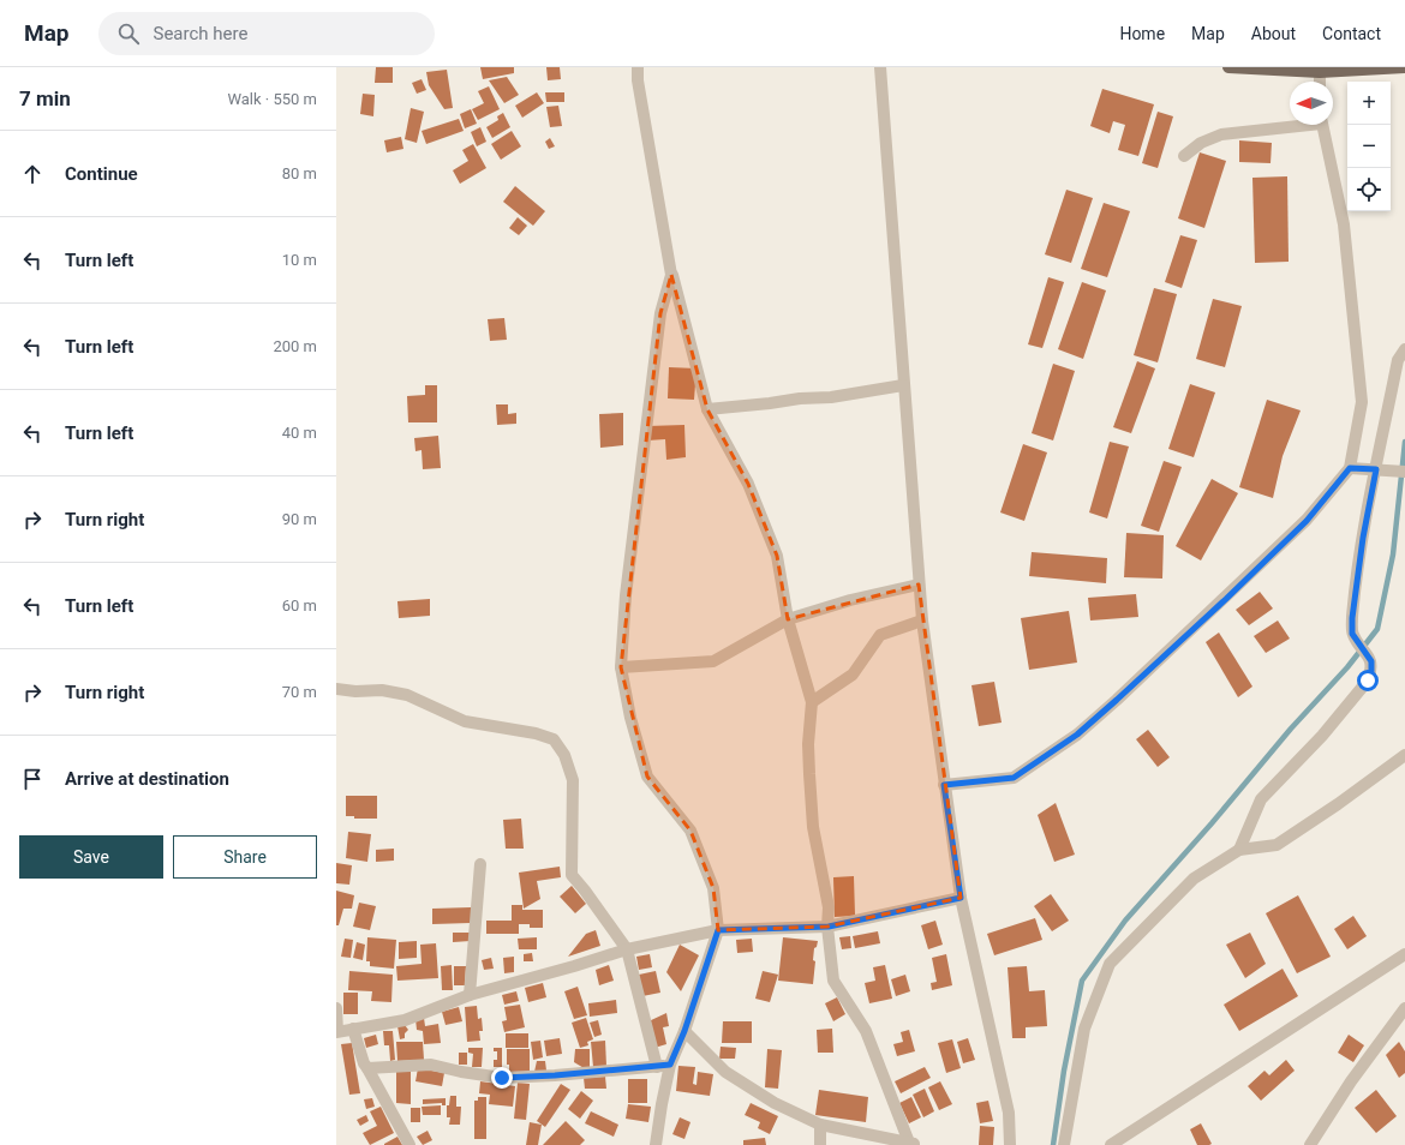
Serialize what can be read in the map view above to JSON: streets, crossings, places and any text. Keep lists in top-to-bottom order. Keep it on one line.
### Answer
{"north":"left","page":{"header":"Map","search":"Search here","nav":["Home","Map","About","Contact"],"heading":["7 min","Walk · 550 m"],"map_buttons":["+","−"],"list":[["Continue","80 m"],["Turn left","10 m"],["Turn left","200 m"],["Turn left","40 m"],["Turn right","90 m"],["Turn left","60 m"],["Turn right","70 m"],"Arrive at destination"],"buttons":["Save","Share"]}}
